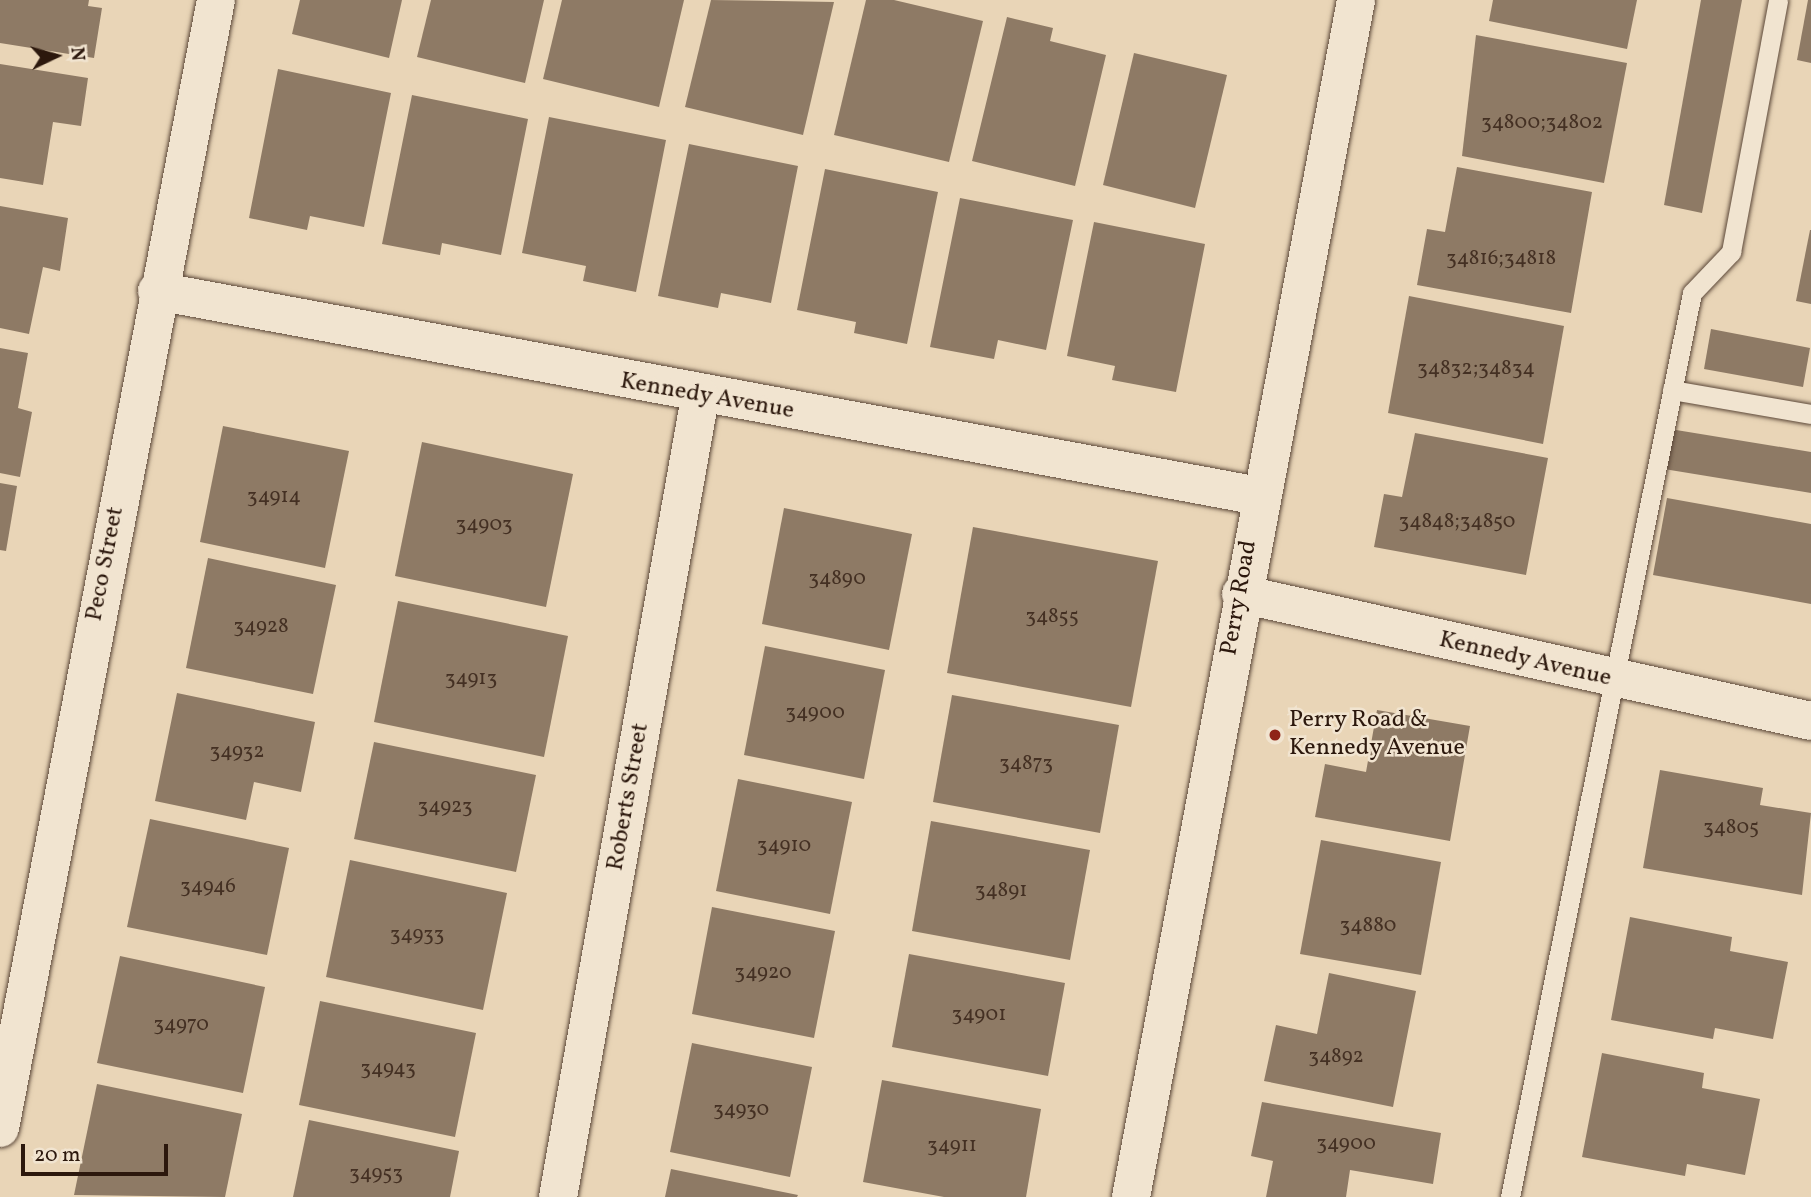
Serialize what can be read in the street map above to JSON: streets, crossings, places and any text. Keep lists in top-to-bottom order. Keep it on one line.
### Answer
{"streets":{"street":["Kennedy Avenue","Peco Street","Perry Road","Roberts Street"]},"crossings":[["Kennedy Avenue","Peco Street"],["Kennedy Avenue","Perry Road"],["Kennedy Avenue","Roberts Street"]],"places":["Perry Road & Kennedy Avenue"],"house_numbers":["34800;34802","34816;34818","34832;34834","34914","34848;34850","34903","34890","34855","34928","34913","34900","34932","34873","34923","34805","34910","34946","34891","34880","34933","34920","34901","34970","34892","34943","34930","34900","34911","34953"],"scale_bar":"20 m","north":"right"}
